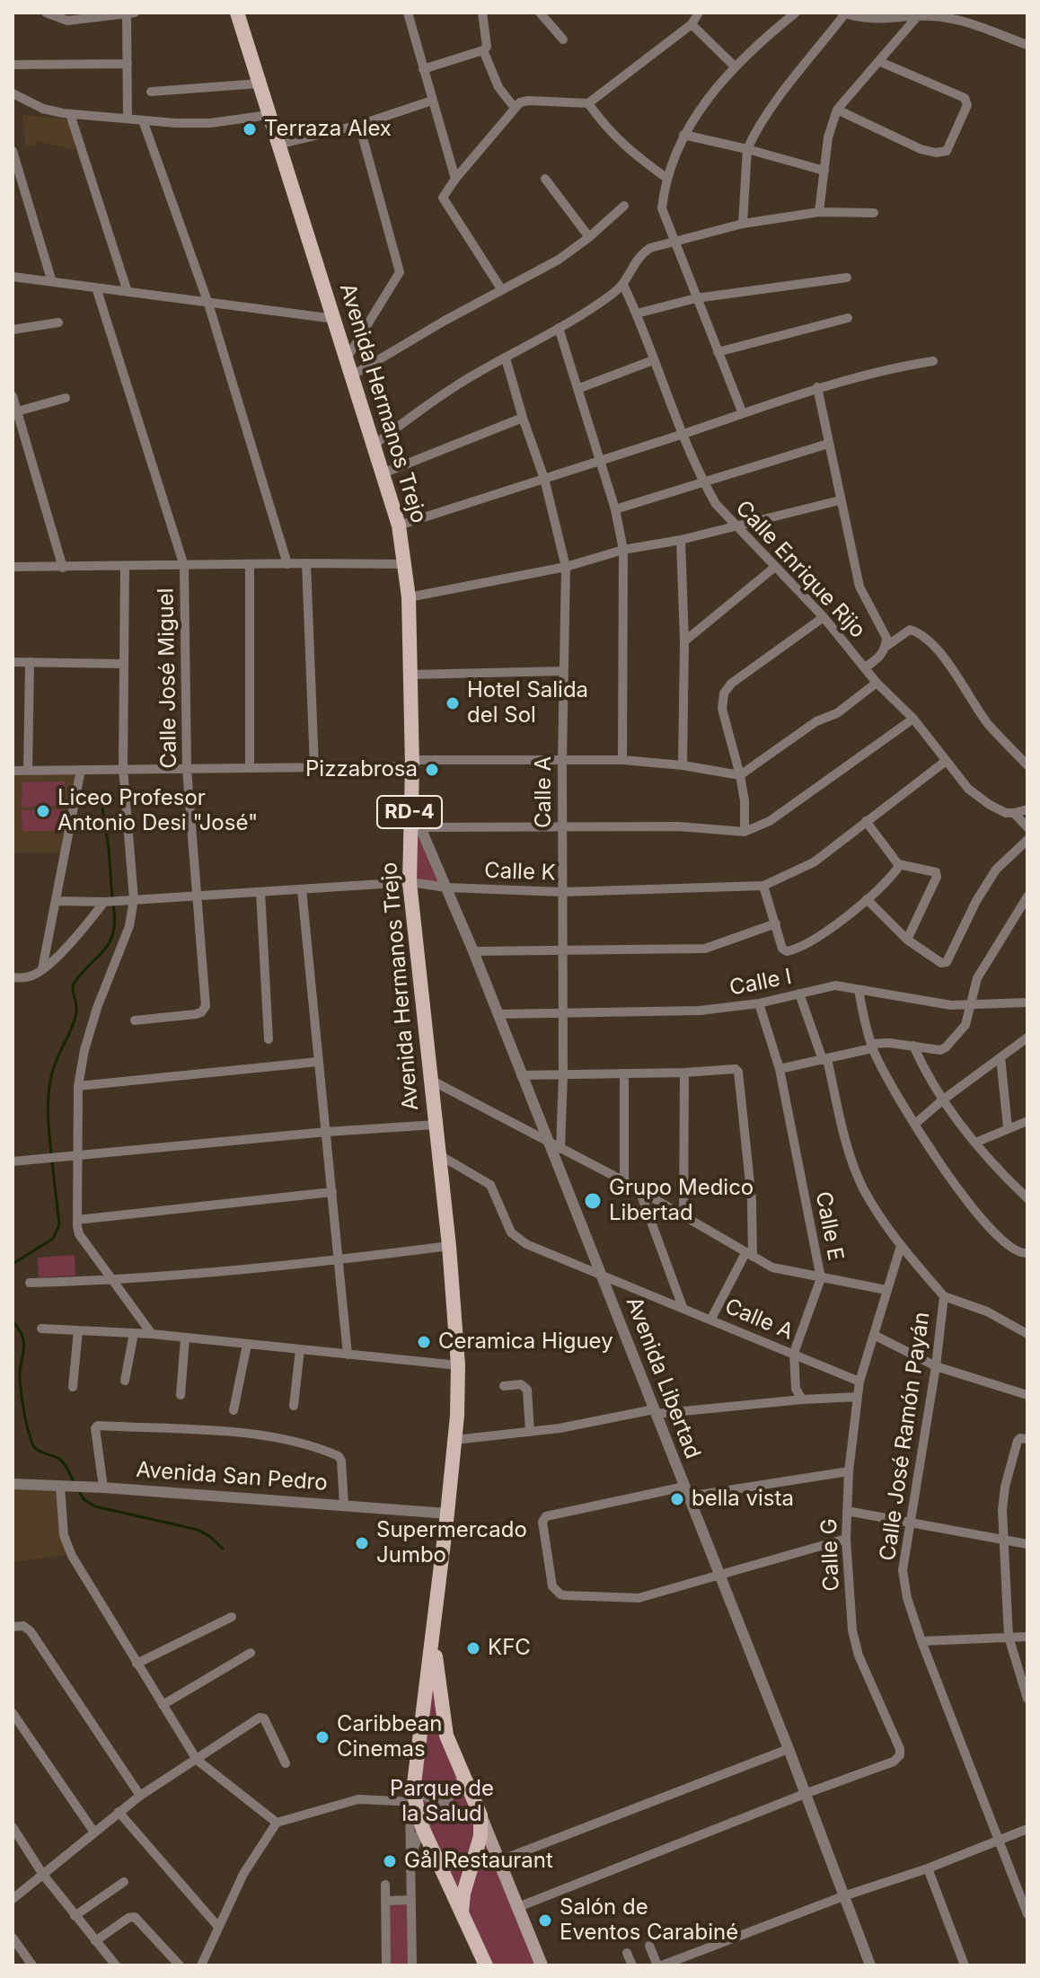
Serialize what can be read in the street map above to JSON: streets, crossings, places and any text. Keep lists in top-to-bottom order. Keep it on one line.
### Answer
{"streets":{"main road":["Avenida Hermanos Trejo","RD-4"],"street":["Calle Enrique Rijo","Calle José Miguel","Calle A","Calle K","Calle I","Calle E","Avenida Libertad","Calle José Ramón Payán","Avenida San Pedro","Calle G"]},"crossings":[["Avenida Hermanos Trejo","Calle A"],["Avenida Hermanos Trejo","Calle K"],["Avenida Hermanos Trejo","Avenida Libertad"],["Avenida Hermanos Trejo","Avenida San Pedro"],["Calle Enrique Rijo","Calle K"],["Calle José Miguel","Calle K"],["Calle A","Calle K"],["Calle A","Calle I"],["Calle A","Calle E"],["Calle A","Avenida Libertad"],["Calle A","Calle G"],["Calle K","Avenida Libertad"],["Calle I","Calle E"],["Calle I","Avenida Libertad"],["Calle I","Calle José Ramón Payán"],["Avenida Libertad","Calle G"],["Calle José Ramón Payán","Calle G"]],"parks":["Parque de la Salud"],"places":["Terraza Alex","Hotel Salida del Sol","Pizzabrosa","Liceo Profesor Antonio Desi \"José\"","Grupo Medico Libertad","Ceramica Higuey","bella vista","Supermercado Jumbo","KFC","Caribbean Cinemas","Gål Restaurant","Salón de Eventos Carabiné"]}
